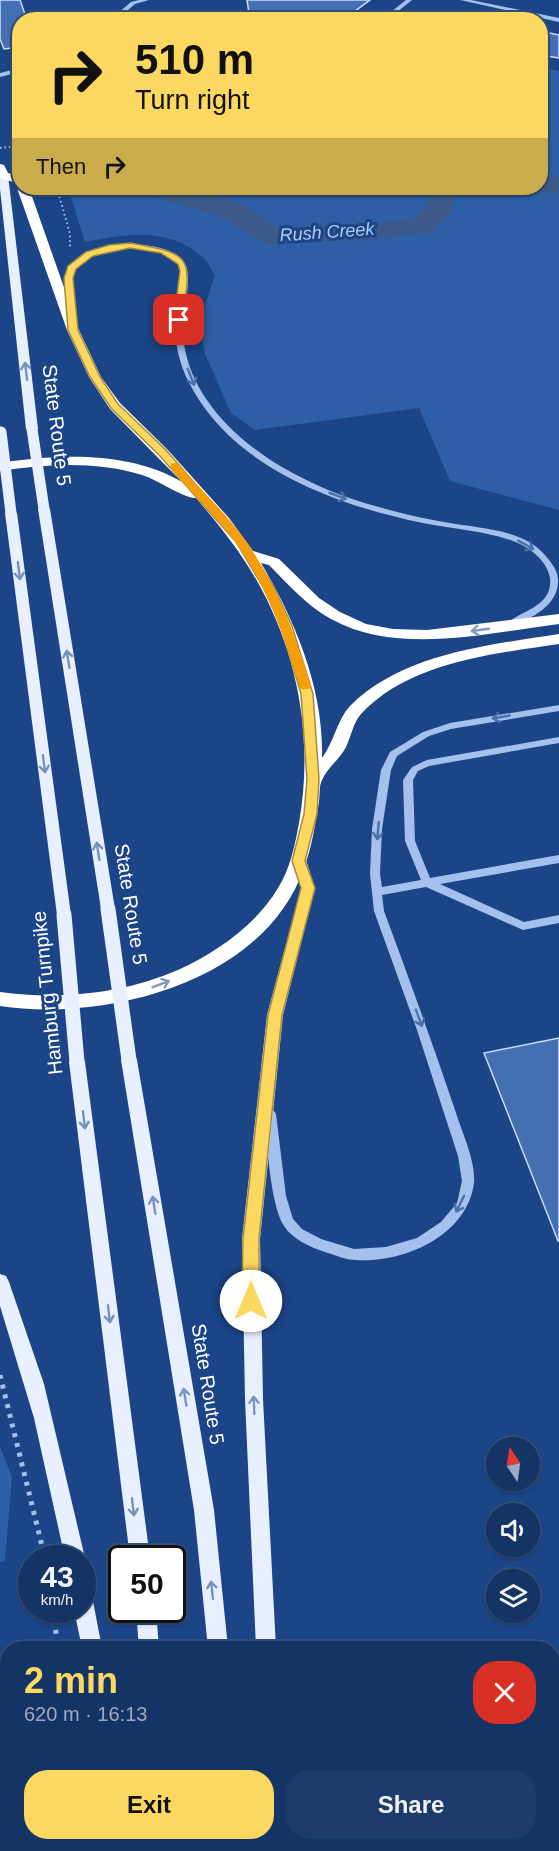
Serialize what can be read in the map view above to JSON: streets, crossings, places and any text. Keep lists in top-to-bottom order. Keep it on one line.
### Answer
{"streets":{"main road":["State Route 5","Hamburg Turnpike"]},"water":["Rush Creek"],"north":"top","page":{"turn":["510 m","Turn right"],"then":"Then","speed":"43 km/h","limit":"50","heading":["2 min","620 m · 16:13"],"buttons":["Exit","Share"]}}
